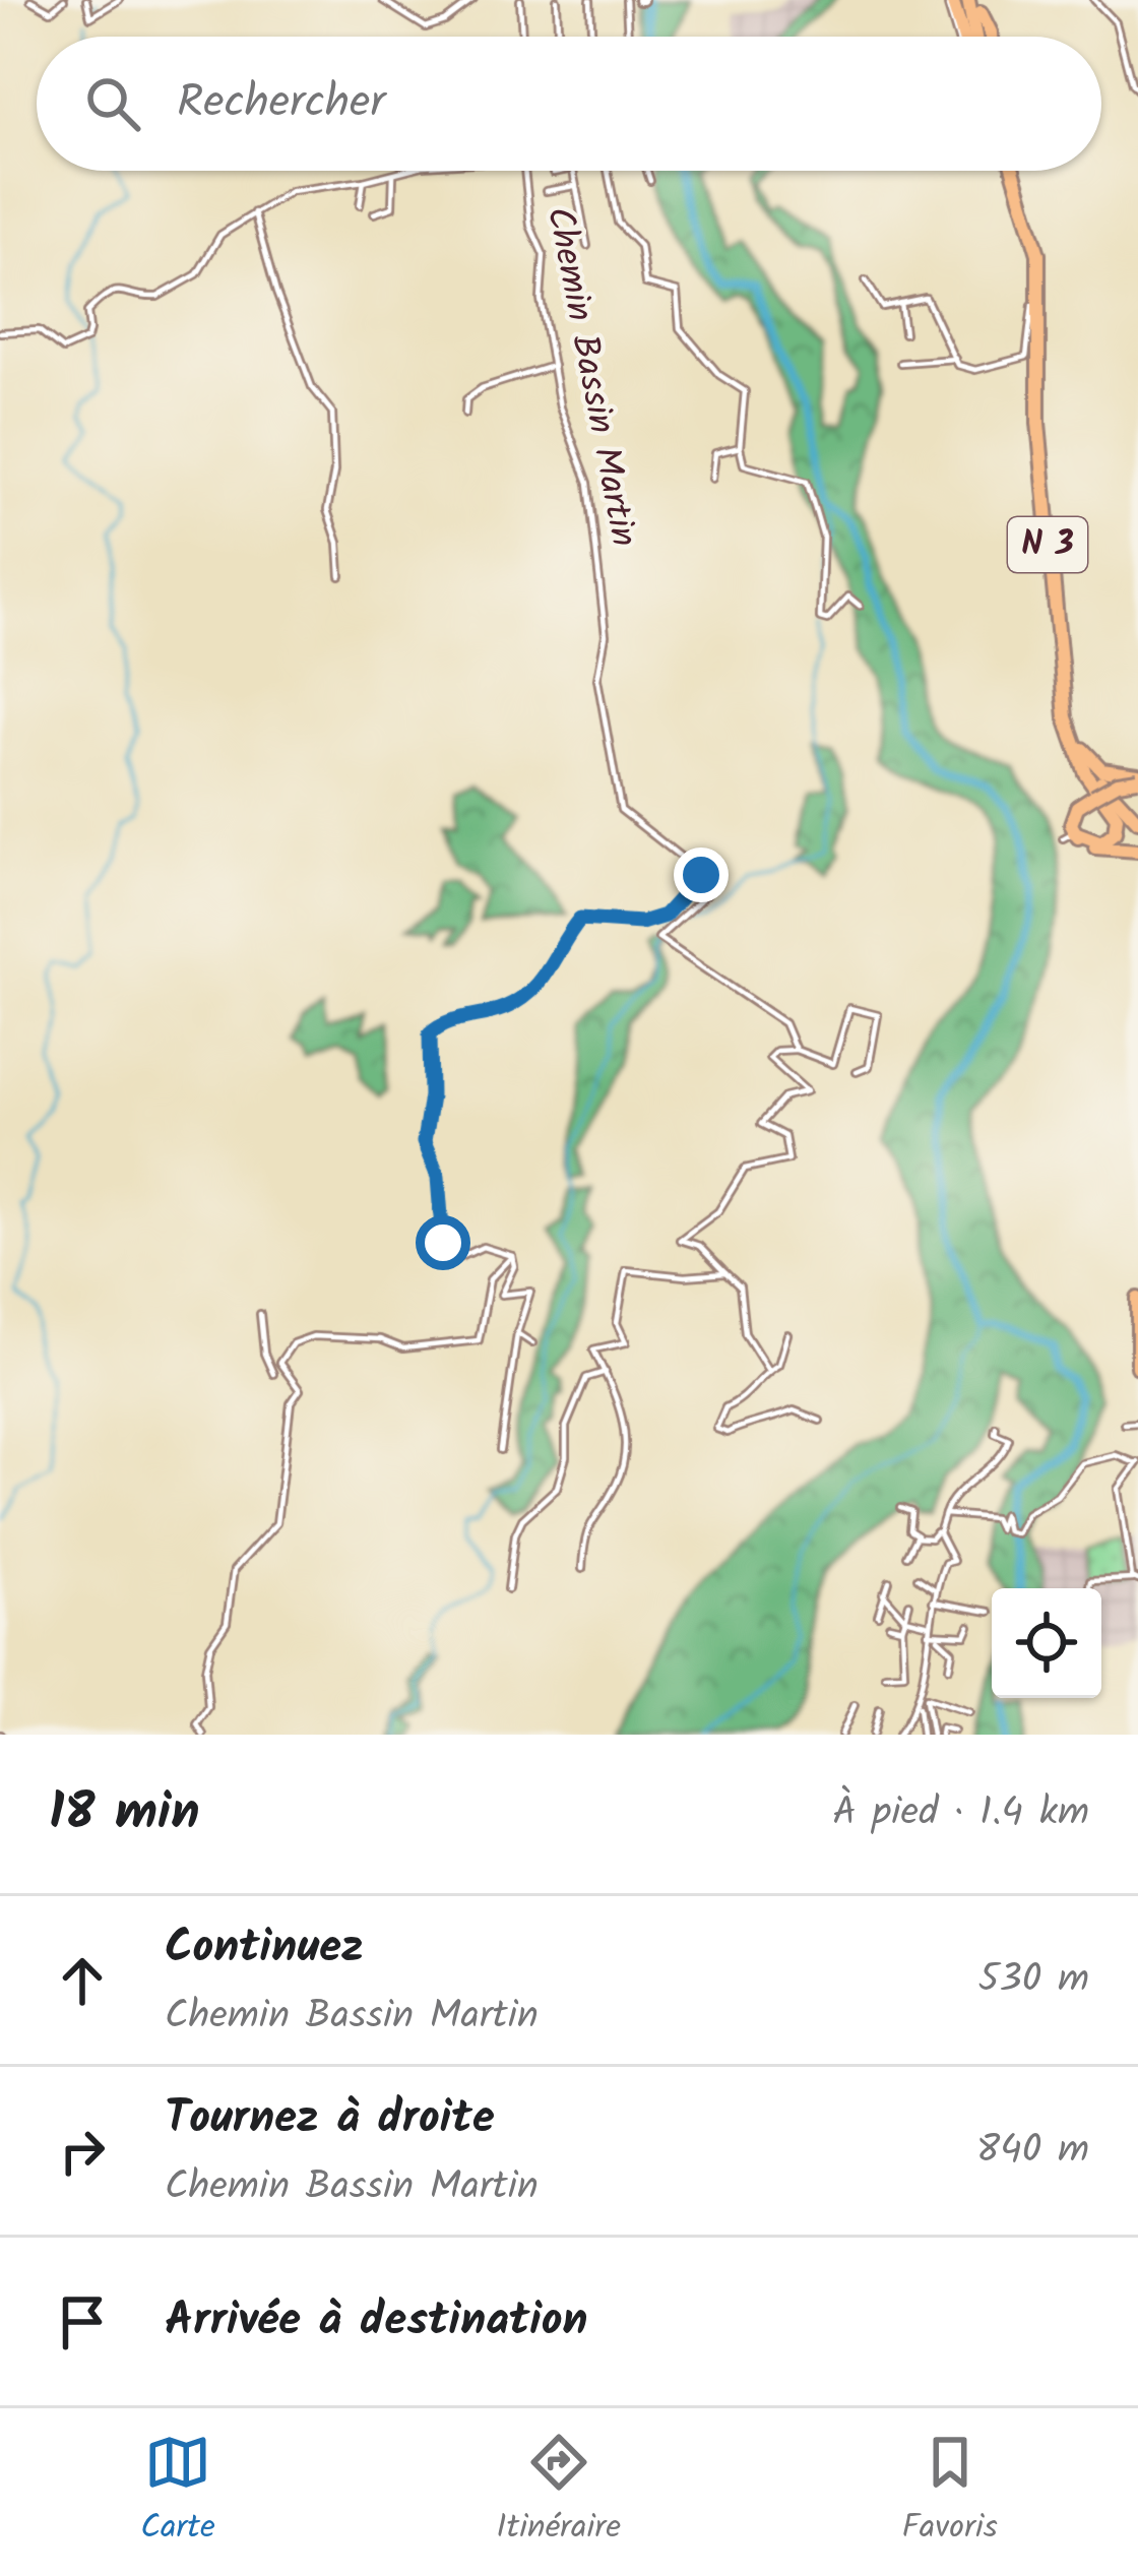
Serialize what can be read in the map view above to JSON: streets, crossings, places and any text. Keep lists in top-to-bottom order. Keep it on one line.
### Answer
{"streets":{"highway":["N 3"],"street":["Chemin Bassin Martin"]},"page":{"search":"Rechercher","heading":["18 min","À pied · 1.4 km"],"list":[["Continuez","Chemin Bassin Martin","530 m"],["Tournez à droite","Chemin Bassin Martin","840 m"],"Arrivée à destination"],"nav":["Carte","Itinéraire","Favoris"]}}
